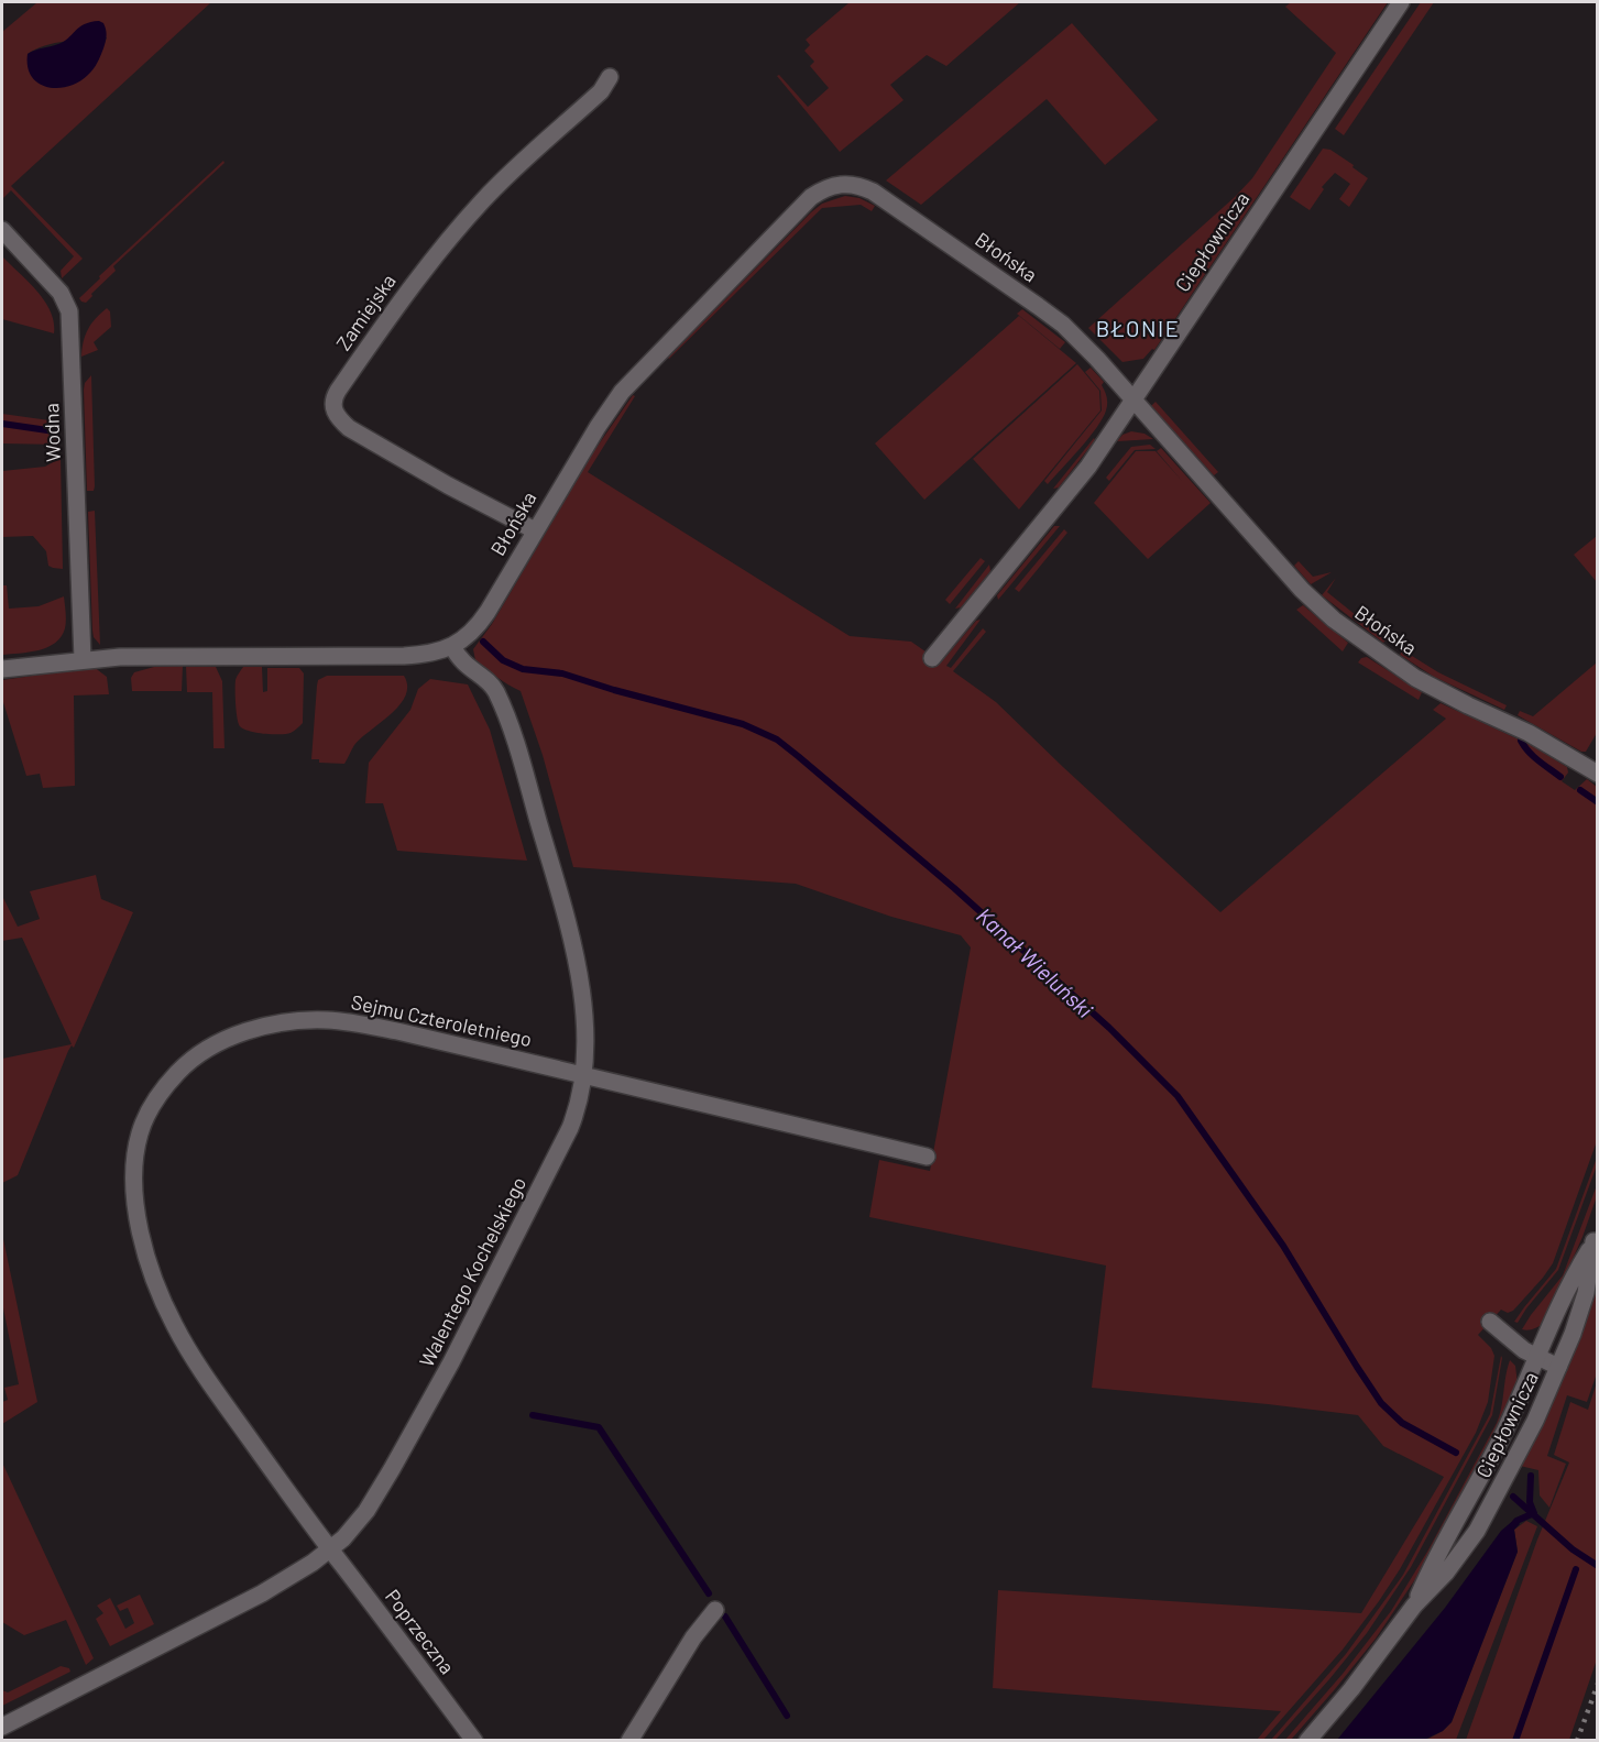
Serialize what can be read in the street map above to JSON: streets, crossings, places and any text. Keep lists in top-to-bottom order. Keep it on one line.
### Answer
{"streets":{"street":["Ciepłownicza","Błońska","Zamiejska","Wodna","Sejmu Czteroletniego","Walentego Kochelskiego","Poprzeczna"]},"crossings":[["Ciepłownicza","Błońska"],["Błońska","Zamiejska"],["Błońska","Walentego Kochelskiego"],["Sejmu Czteroletniego","Walentego Kochelskiego"],["Sejmu Czteroletniego","Poprzeczna"],["Walentego Kochelskiego","Poprzeczna"]],"districts":["BŁONIE"],"water":["Kanał Wieluński"]}
